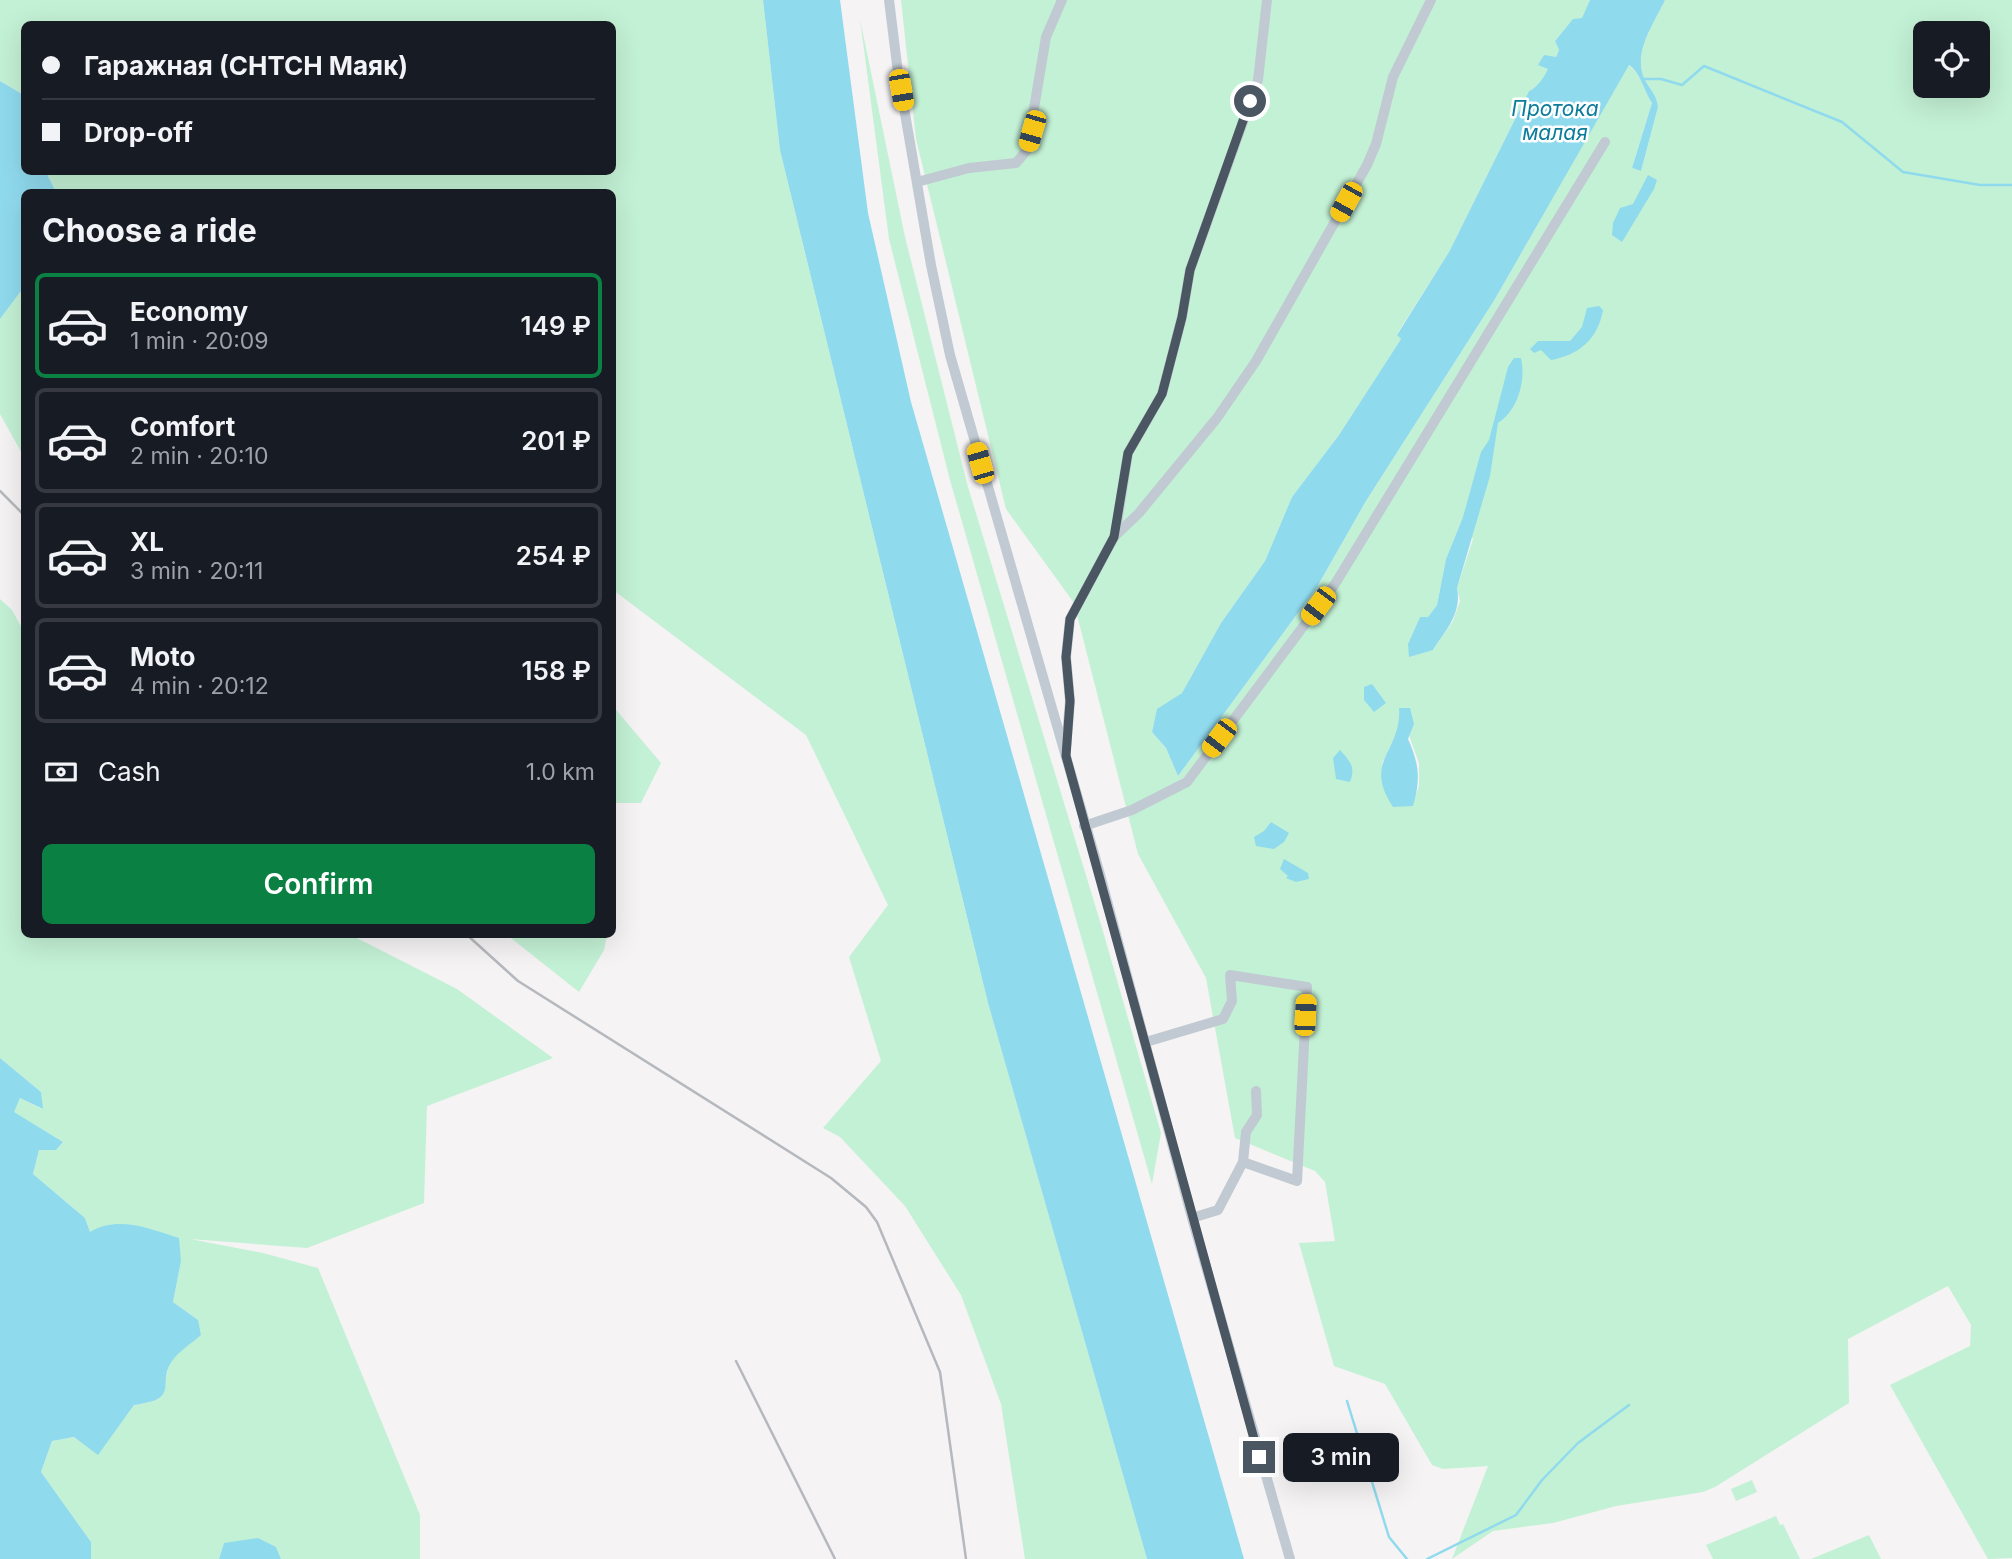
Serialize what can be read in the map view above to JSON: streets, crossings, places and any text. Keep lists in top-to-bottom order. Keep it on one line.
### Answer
{"water":["Протока малая"],"page":{"banner":["Гаражная (СНТСН Маяк)","Drop-off"],"heading":"Choose a ride","list":[{"name":"Economy","note":"1 min · 20:09","value":"149 ₽"},{"name":"Comfort","note":"2 min · 20:10","value":"201 ₽"},{"name":"XL","note":"3 min · 20:11","value":"254 ₽"},{"name":"Moto","note":"4 min · 20:12","value":"158 ₽"}],"pay":["Cash","1.0 km"],"buttons":"Confirm","bubble":"3 min"}}
